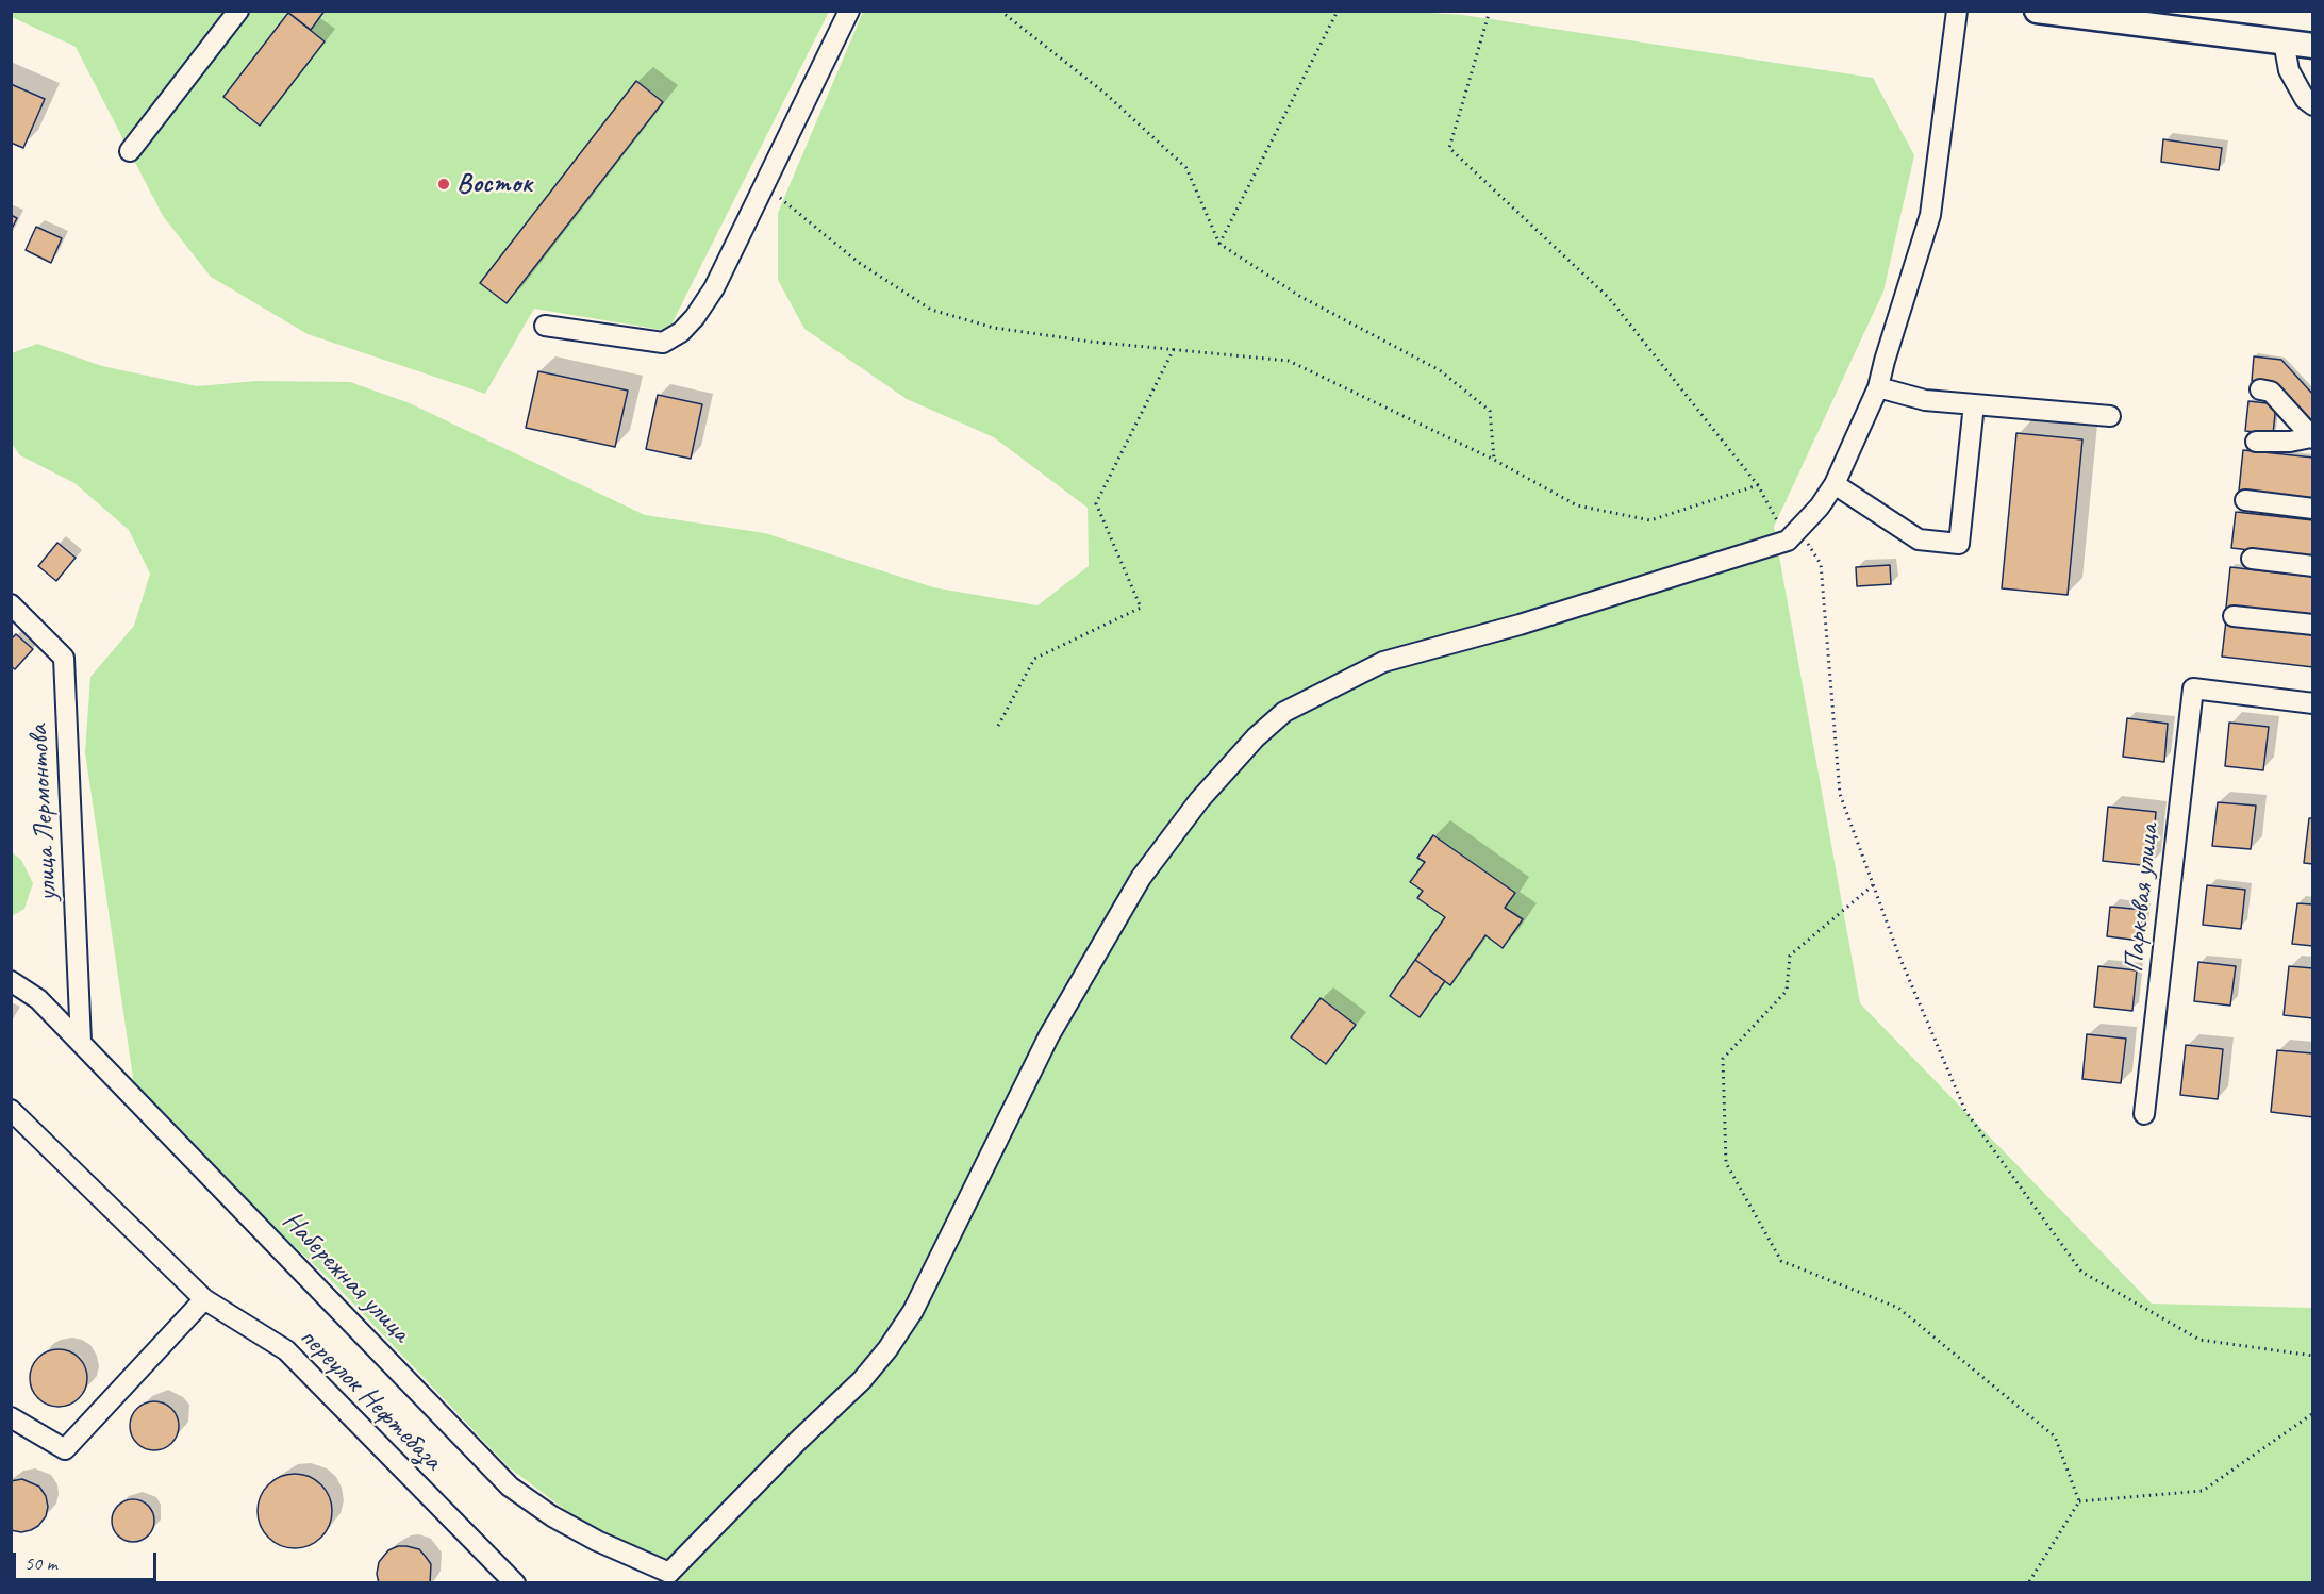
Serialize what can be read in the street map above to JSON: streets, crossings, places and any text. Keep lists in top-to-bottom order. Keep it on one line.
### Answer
{"streets":{"street":["улица Лермонтова","Парковая улица","Набережная улица","переулок Нефтебаза"]},"crossings":[["улица Лермонтова","Набережная улица"]],"places":["Восток"],"scale_bar":"50 m"}
